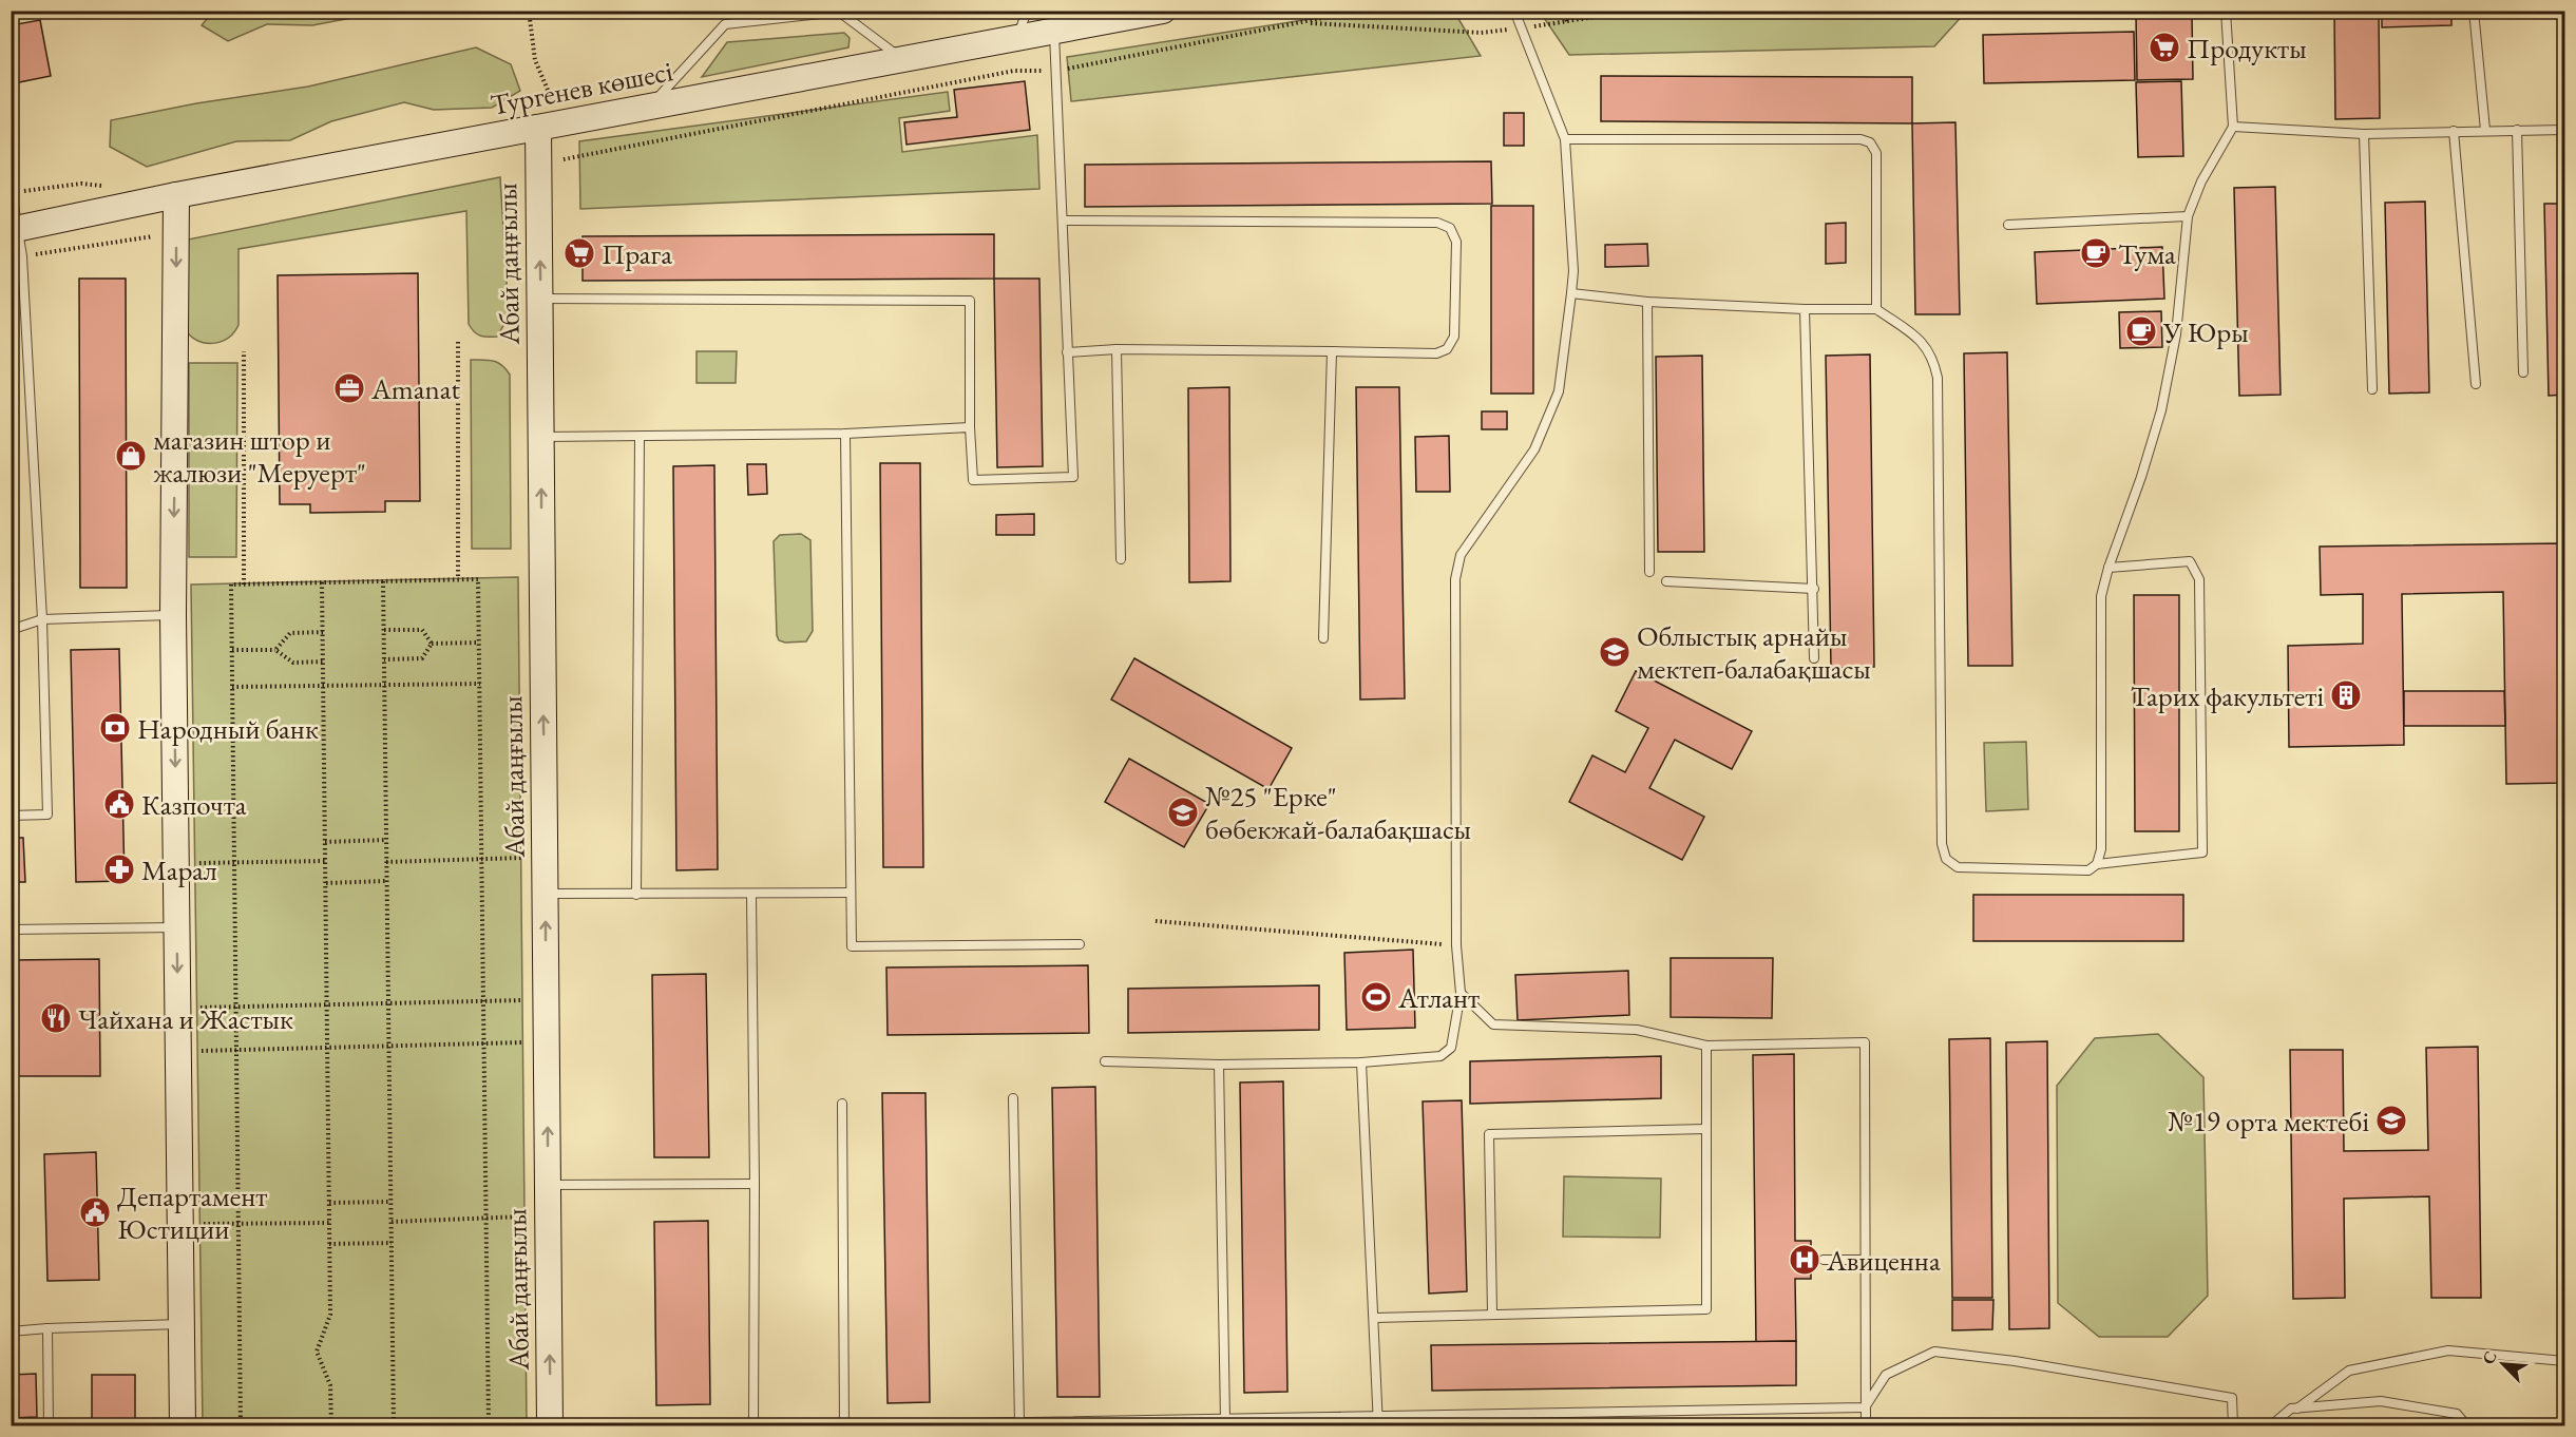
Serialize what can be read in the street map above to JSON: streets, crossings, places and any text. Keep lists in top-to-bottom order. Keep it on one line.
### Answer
{"streets":{"main road":["Тургенев көшесі","Абай даңғылы"]},"crossings":[["Тургенев көшесі","Абай даңғылы"]],"one_way":["Абай даңғылы"],"places":{"supermarket":["Продукты","Прага"],"cafe":["Тума","У Юры"],"office":["Amanat"],"shop":["магазин штор и жалюзи \"Меруерт\""],"school or university":["Облыстық арнайы мектеп-балабақшасы","№25 \"Ерке\" бөбекжай-балабақшасы","№19 орта мектебі"],"building":["Тарих факультеті"],"bank":["Народный банк"],"public building":["Казпочта","Департамент Юстиции"],"pharmacy":["Марал"],"sports":["Атлант"],"restaurant":["Чайхана и Жастык"],"hospital":["Авиценна"]},"north":"top left"}
